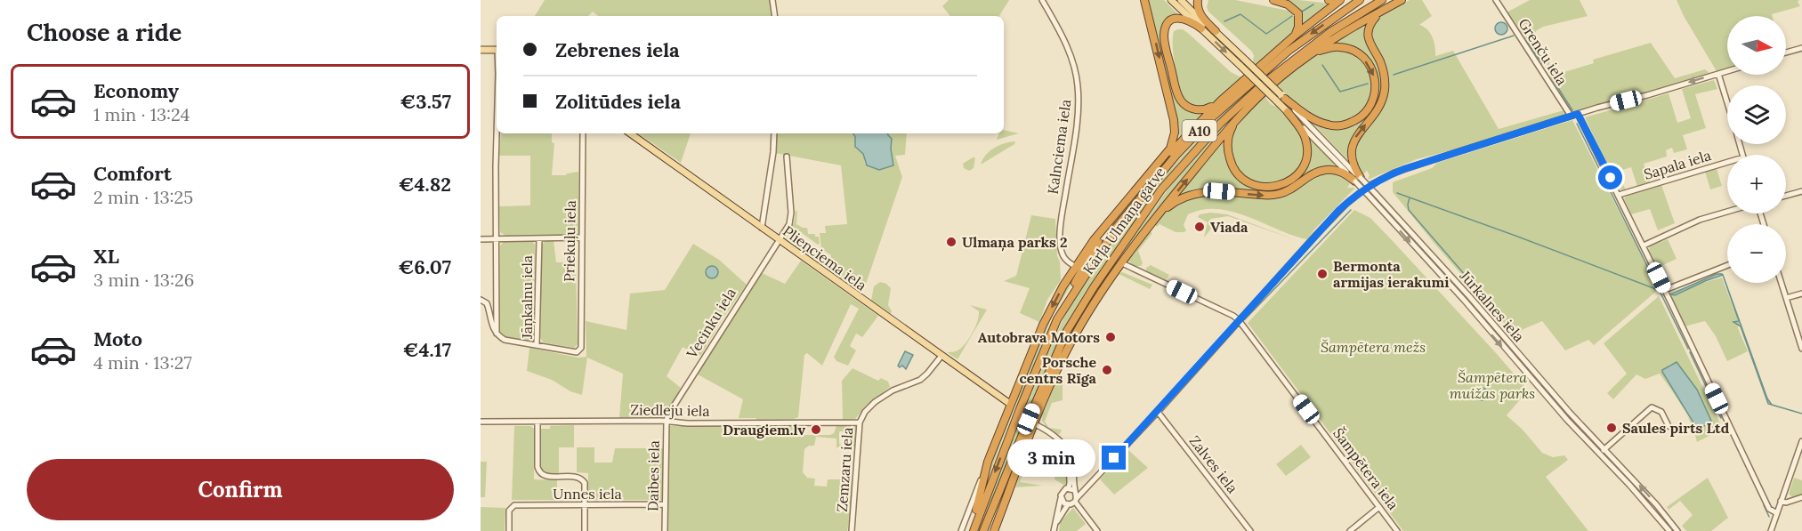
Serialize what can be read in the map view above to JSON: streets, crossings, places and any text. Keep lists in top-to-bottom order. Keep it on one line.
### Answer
{"streets":{"highway":["A10","Kārļa Ulmaņa gatve"],"main road":["Plieņciema iela"],"street":["Grenču iela","Kalnciema iela","Sapala iela","Priekuļu iela","Jāņkalnu iela","Jūrkalnes iela","Vecinku iela","Ziedleju iela","Zalves iela","Šampētera iela","Zemzaru iela","Daibes iela","Unnes iela"]},"crossings":[["Priekuļu iela","Jāņkalnu iela"],["Plieņciema iela","Vecinku iela"],["Plieņciema iela","Zemzaru iela"],["Vecinku iela","Ziedleju iela"],["Vecinku iela","Daibes iela"],["Ziedleju iela","Zemzaru iela"],["Ziedleju iela","Daibes iela"],["Daibes iela","Unnes iela"]],"parks":["Šampētera mežs","Šampētera muižas parks"],"places":["Viada","Ulmaņa parks 2","Bermonta armijas ierakumi","Autobrava Motors","Porsche centrs Rīga","Saules pirts Ltd","Draugiem.lv"],"north":"right","page":{"heading":"Choose a ride","map_buttons":["+","−"],"banner":["Zebrenes iela","Zolitūdes iela"],"list":[{"name":"Economy","note":"1 min · 13:24","value":"€3.57"},{"name":"Comfort","note":"2 min · 13:25","value":"€4.82"},{"name":"XL","note":"3 min · 13:26","value":"€6.07"},{"name":"Moto","note":"4 min · 13:27","value":"€4.17"}],"bubble":"3 min","buttons":"Confirm"}}
